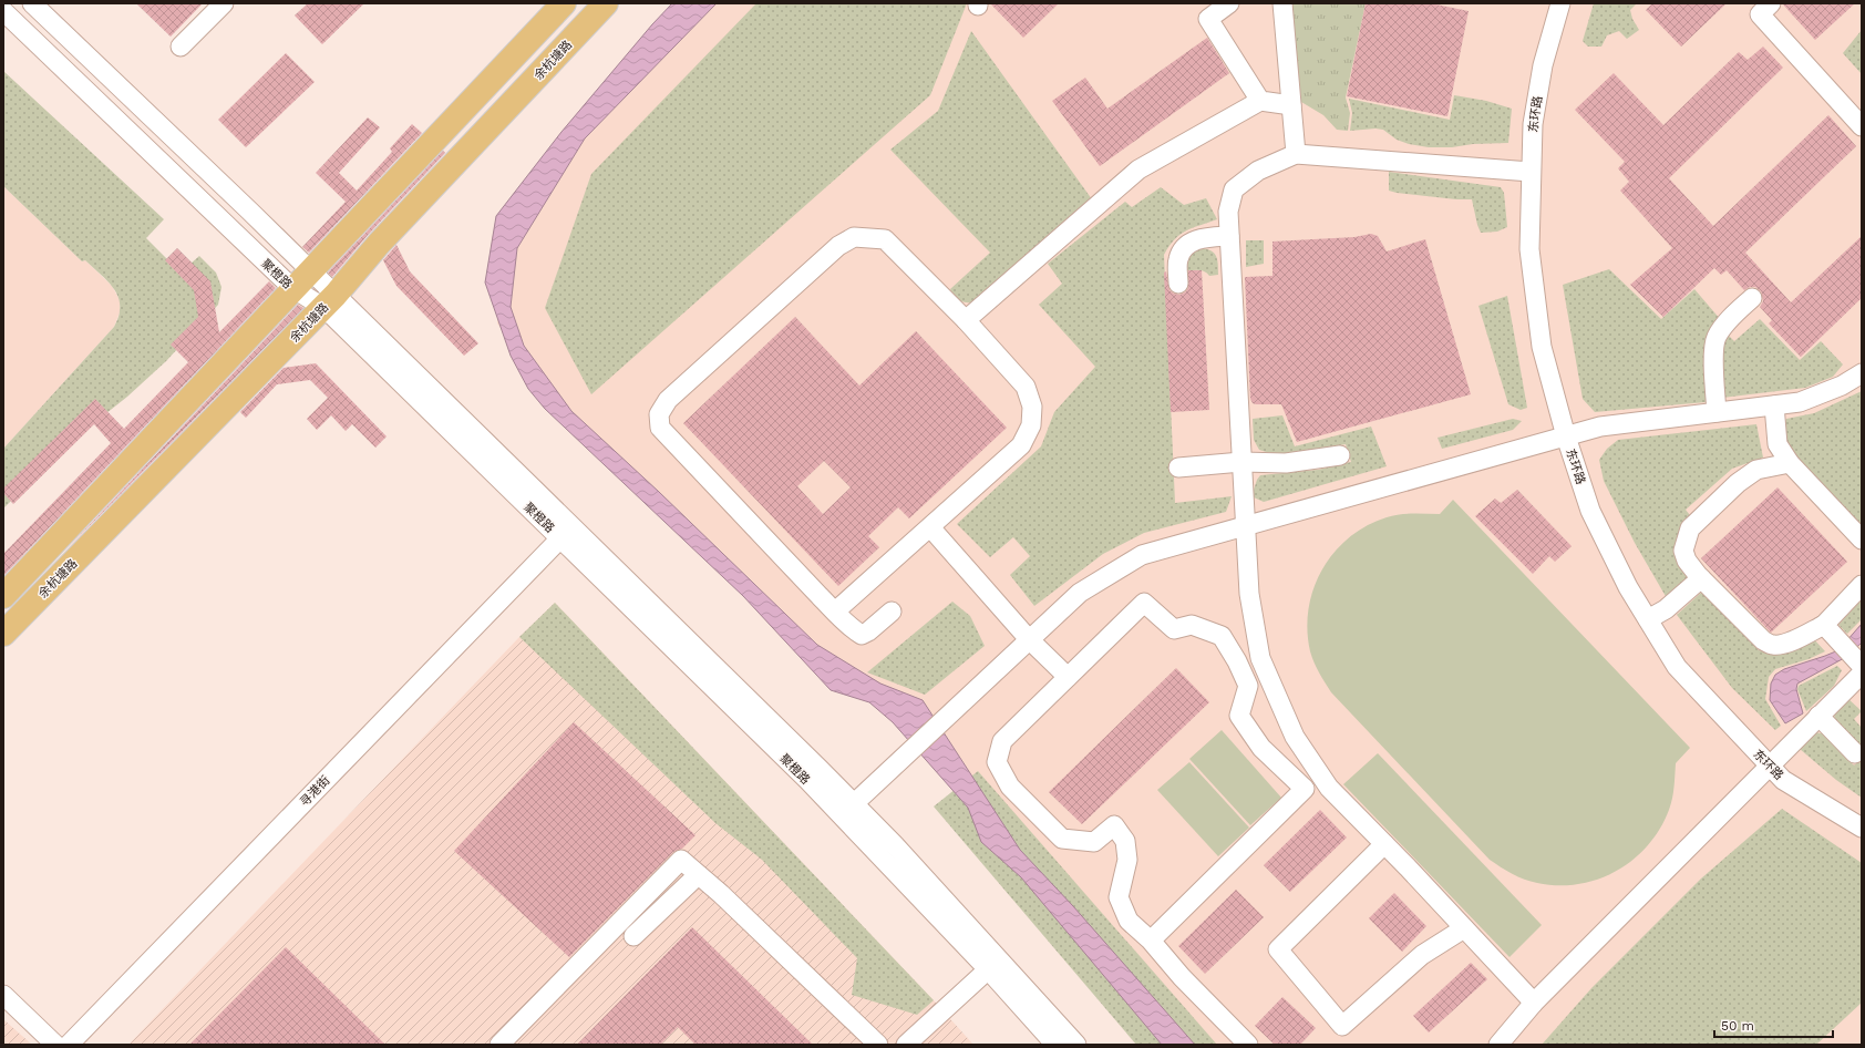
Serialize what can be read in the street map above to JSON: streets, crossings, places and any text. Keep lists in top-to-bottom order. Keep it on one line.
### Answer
{"streets":{"main road":["余杭塘路"],"street":["东环路","聚橙路","寻港街"]},"crossings":[["余杭塘路","聚橙路"],["聚橙路","寻港街"]],"scale_bar":"50 m"}
